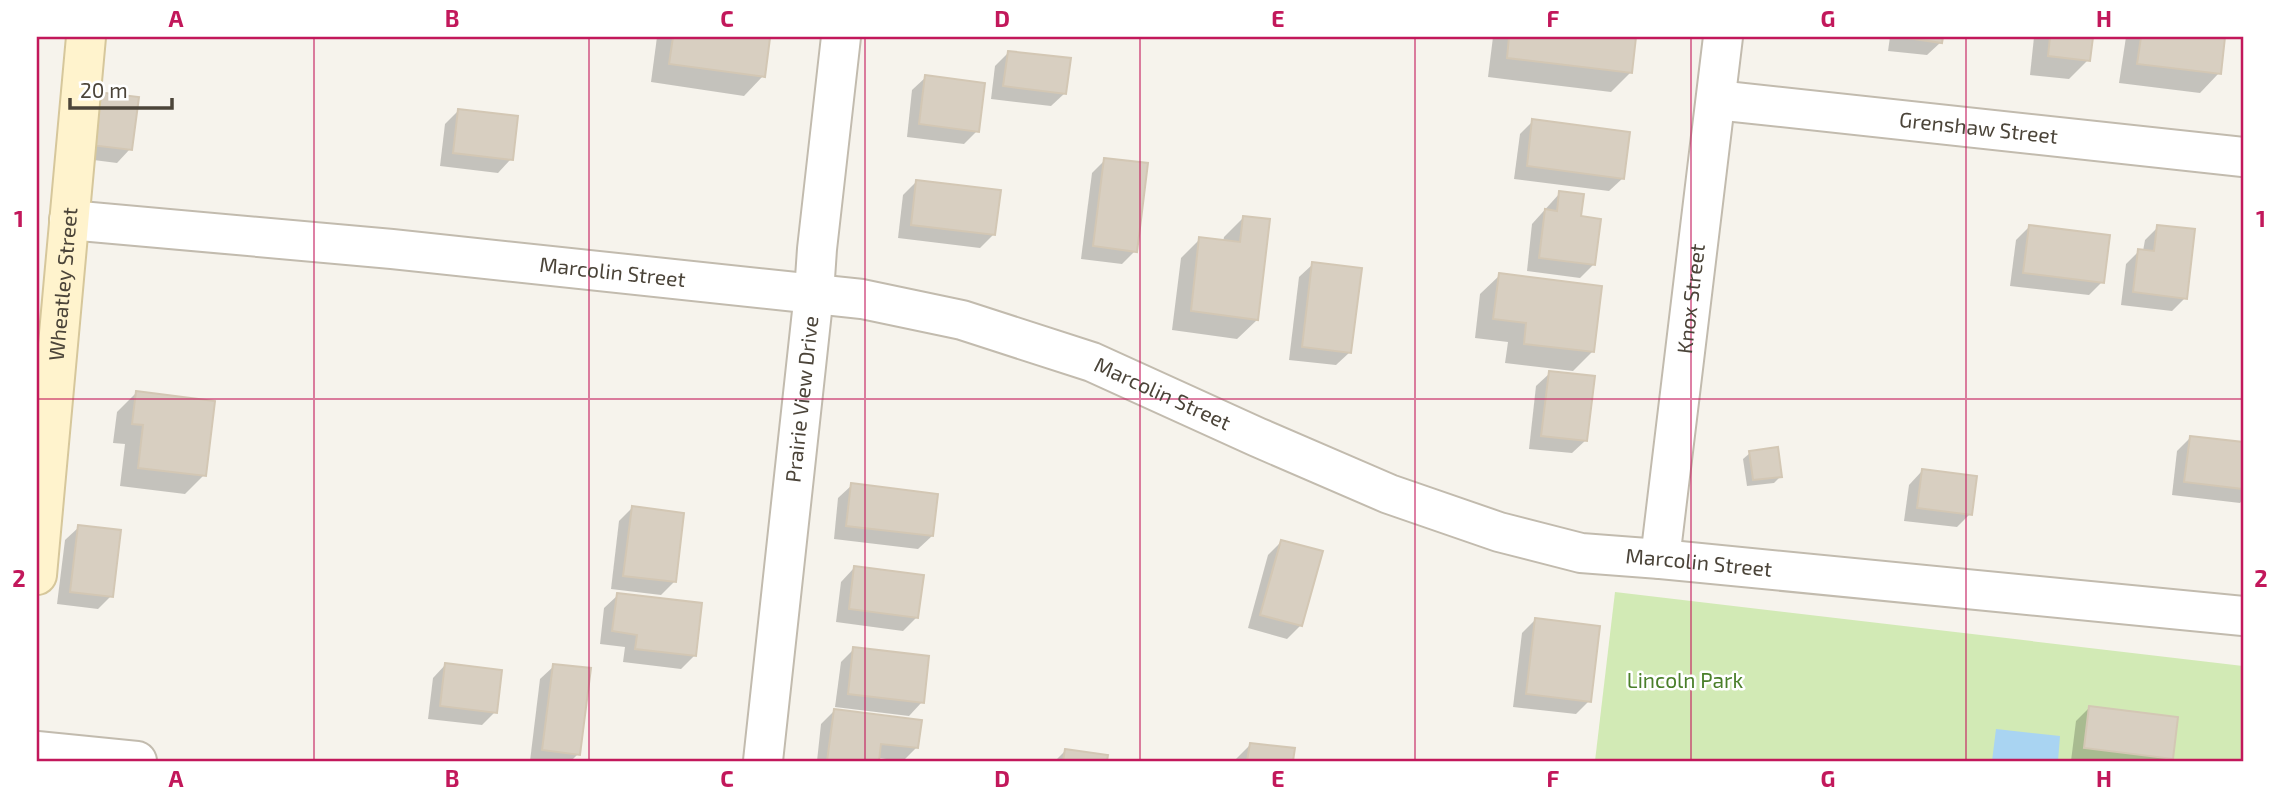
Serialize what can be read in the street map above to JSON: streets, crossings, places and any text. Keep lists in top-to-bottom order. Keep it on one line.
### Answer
{"streets":{"main road":["Wheatley Street"],"street":["Grenshaw Street","Marcolin Street","Knox Street","Prairie View Drive"]},"crossings":[["Grenshaw Street","Knox Street"],["Marcolin Street","Wheatley Street"],["Marcolin Street","Knox Street"],["Marcolin Street","Prairie View Drive"]],"parks":["Lincoln Park"],"scale_bar":"20 m","grid":{"columns":["A","B","C","D","E","F","G","H"],"rows":["1","2"]}}
